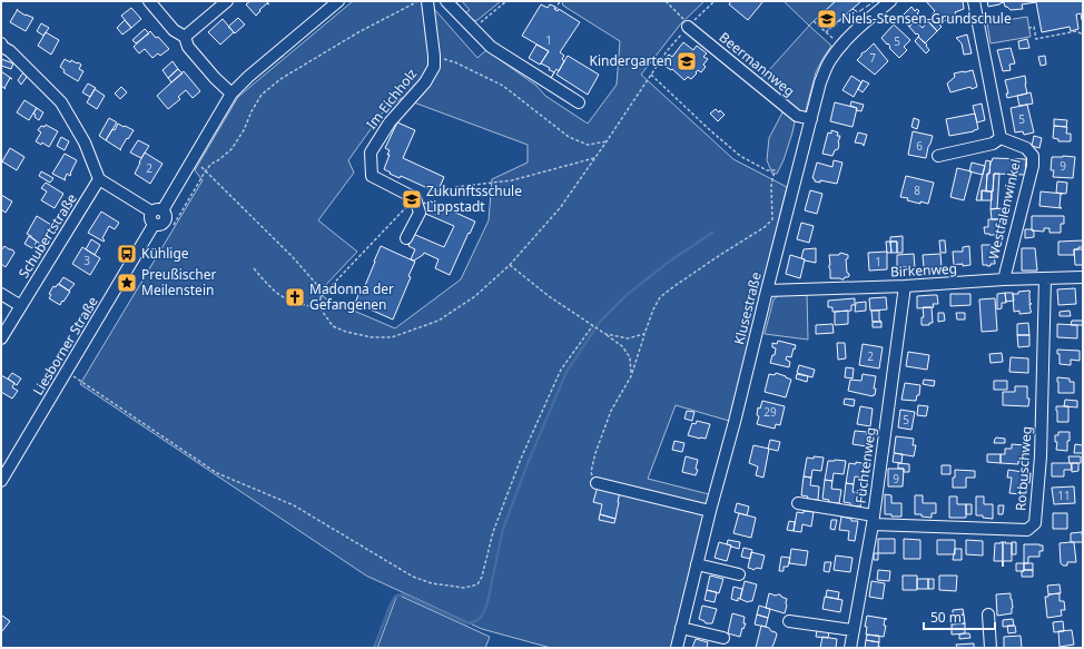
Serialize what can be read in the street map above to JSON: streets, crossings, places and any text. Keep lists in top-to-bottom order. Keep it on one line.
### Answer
{"streets":{"street":["Beermannweg","Im Eichholz","Westfalenwinkel","Schubertstraße","Birkenweg","Klusestraße","Liesborner Straße","Füchtenweg","Rotbuschweg"]},"crossings":[["Beermannweg","Klusestraße"],["Westfalenwinkel","Birkenweg"],["Birkenweg","Klusestraße"],["Birkenweg","Füchtenweg"],["Birkenweg","Rotbuschweg"],["Füchtenweg","Rotbuschweg"]],"places":{"school or university":["Niels-Stensen-Grundschule","Kindergarten","Zukunftsschule Lippstadt"],"bus stop":["Kühlige"],"place":["Preußischer Meilenstein"],"church":["Madonna der Gefangenen"]},"house_numbers":["1","5","7","5","6","9","2","8","3","1","2","29","5","9","11"],"scale_bar":"50 m"}
